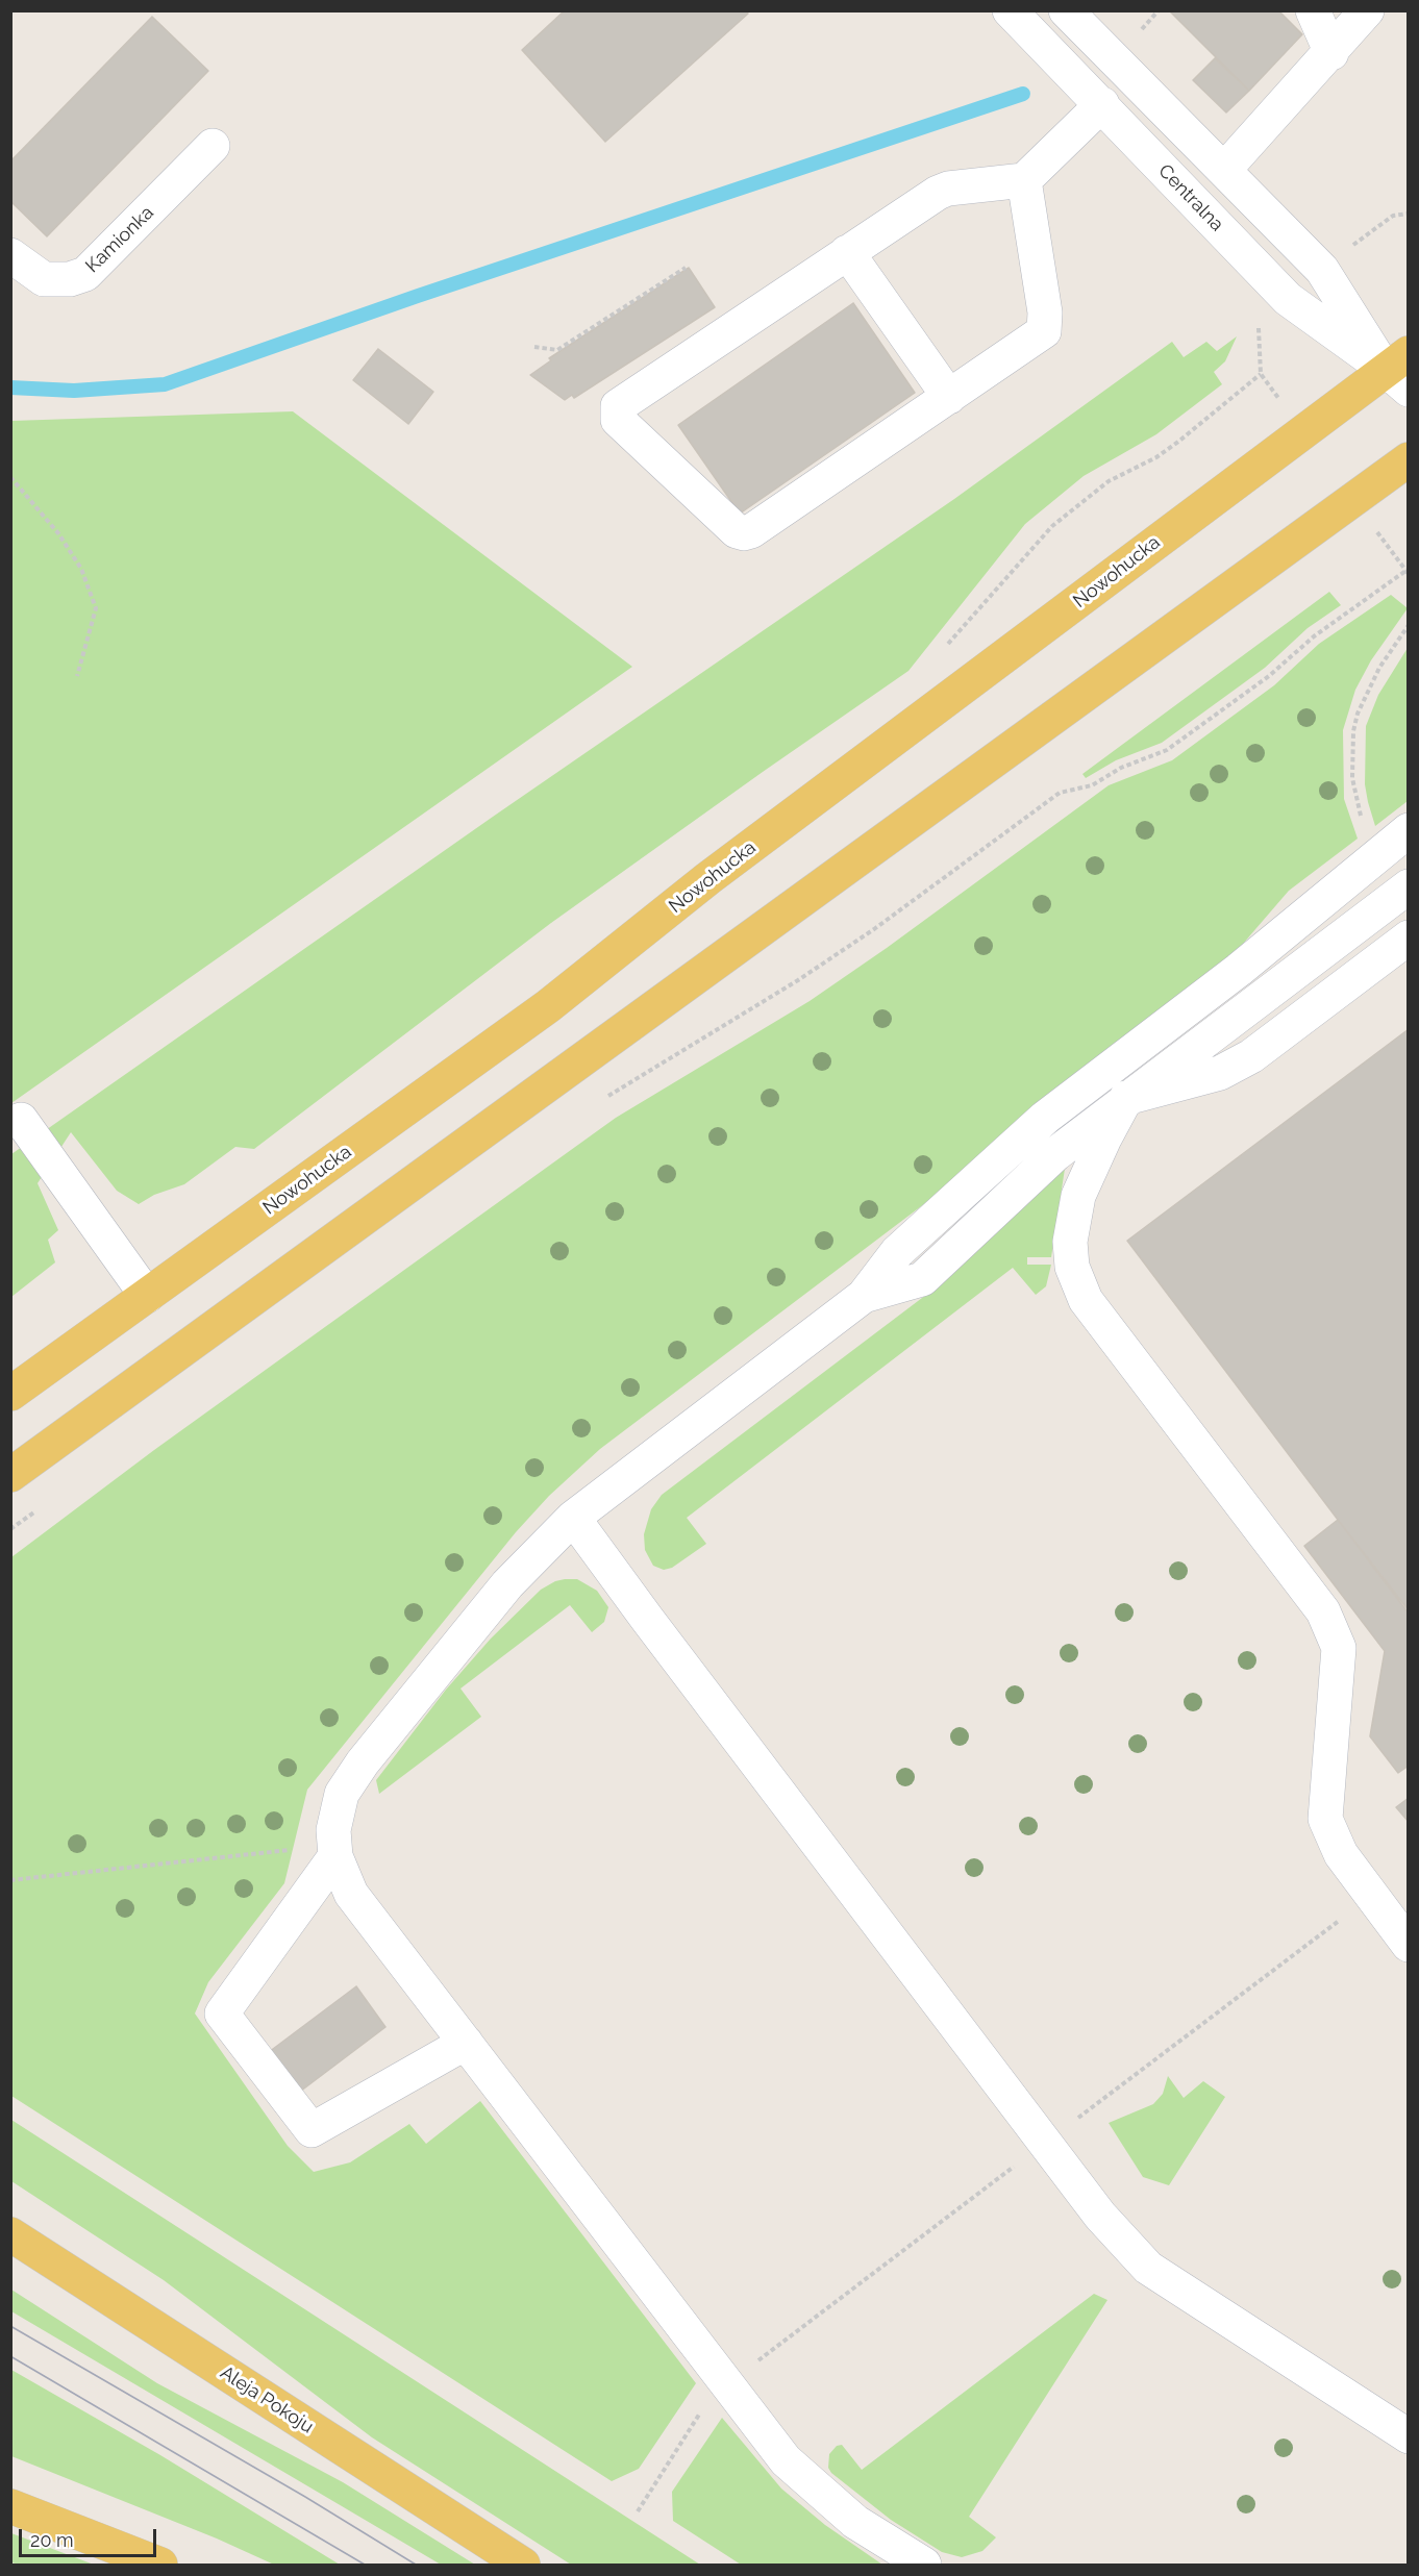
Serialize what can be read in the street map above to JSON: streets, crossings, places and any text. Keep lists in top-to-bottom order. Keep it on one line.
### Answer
{"streets":{"main road":["Nowohucka","Aleja Pokoju"],"street":["Centralna","Kamionka"]},"crossings":[["Centralna","Nowohucka"]],"scale_bar":"20 m"}
